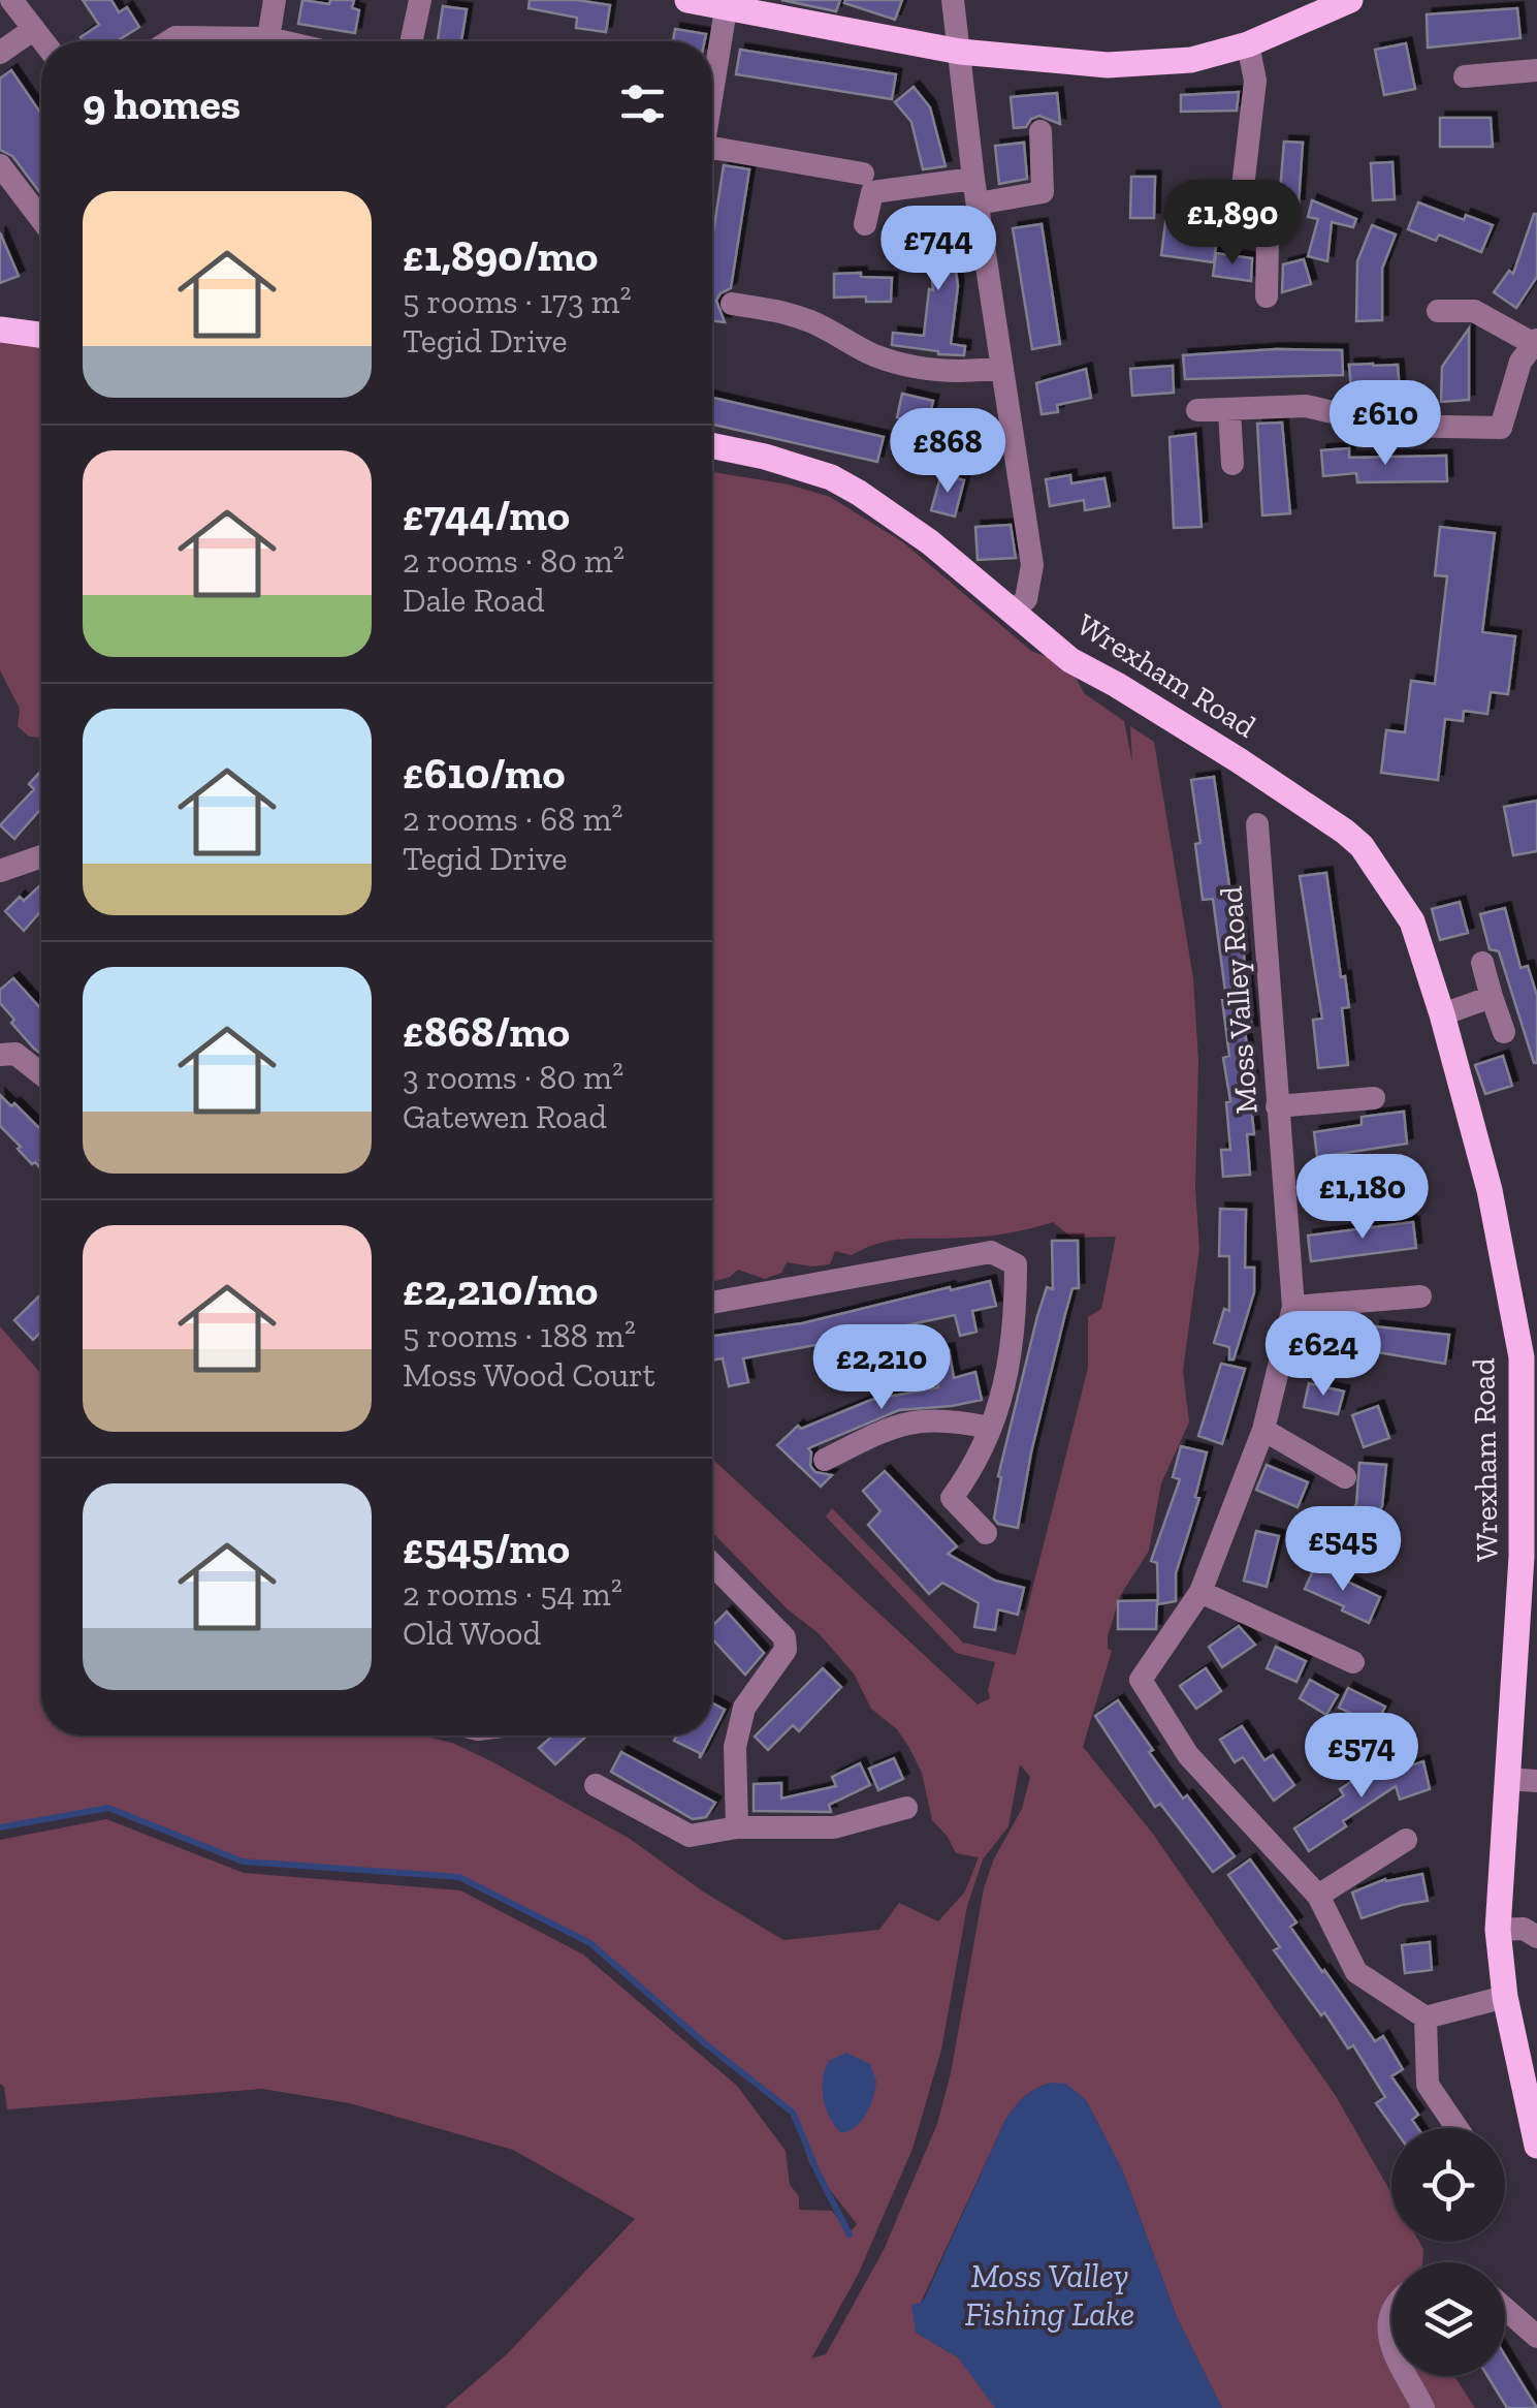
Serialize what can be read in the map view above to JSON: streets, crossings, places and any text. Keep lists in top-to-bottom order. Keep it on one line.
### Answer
{"streets":{"main road":["Wrexham Road"],"street":["Moss Valley Road"]},"water":["Moss Valley Fishing Lake"],"page":{"heading":"9 homes","list":[{"name":"£1,890/mo","note":"5 rooms · 173 m² · Tegid Drive"},{"name":"£744/mo","note":"2 rooms · 80 m² · Dale Road"},{"name":"£610/mo","note":"2 rooms · 68 m² · Tegid Drive"},{"name":"£868/mo","note":"3 rooms · 80 m² · Gatewen Road"},{"name":"£2,210/mo","note":"5 rooms · 188 m² · Moss Wood Court"},{"name":"£545/mo","note":"2 rooms · 54 m² · Old Wood"}],"price":["£1,890","£744","£610","£868","£1,180","£624","£2,210","£545","£574"]}}
